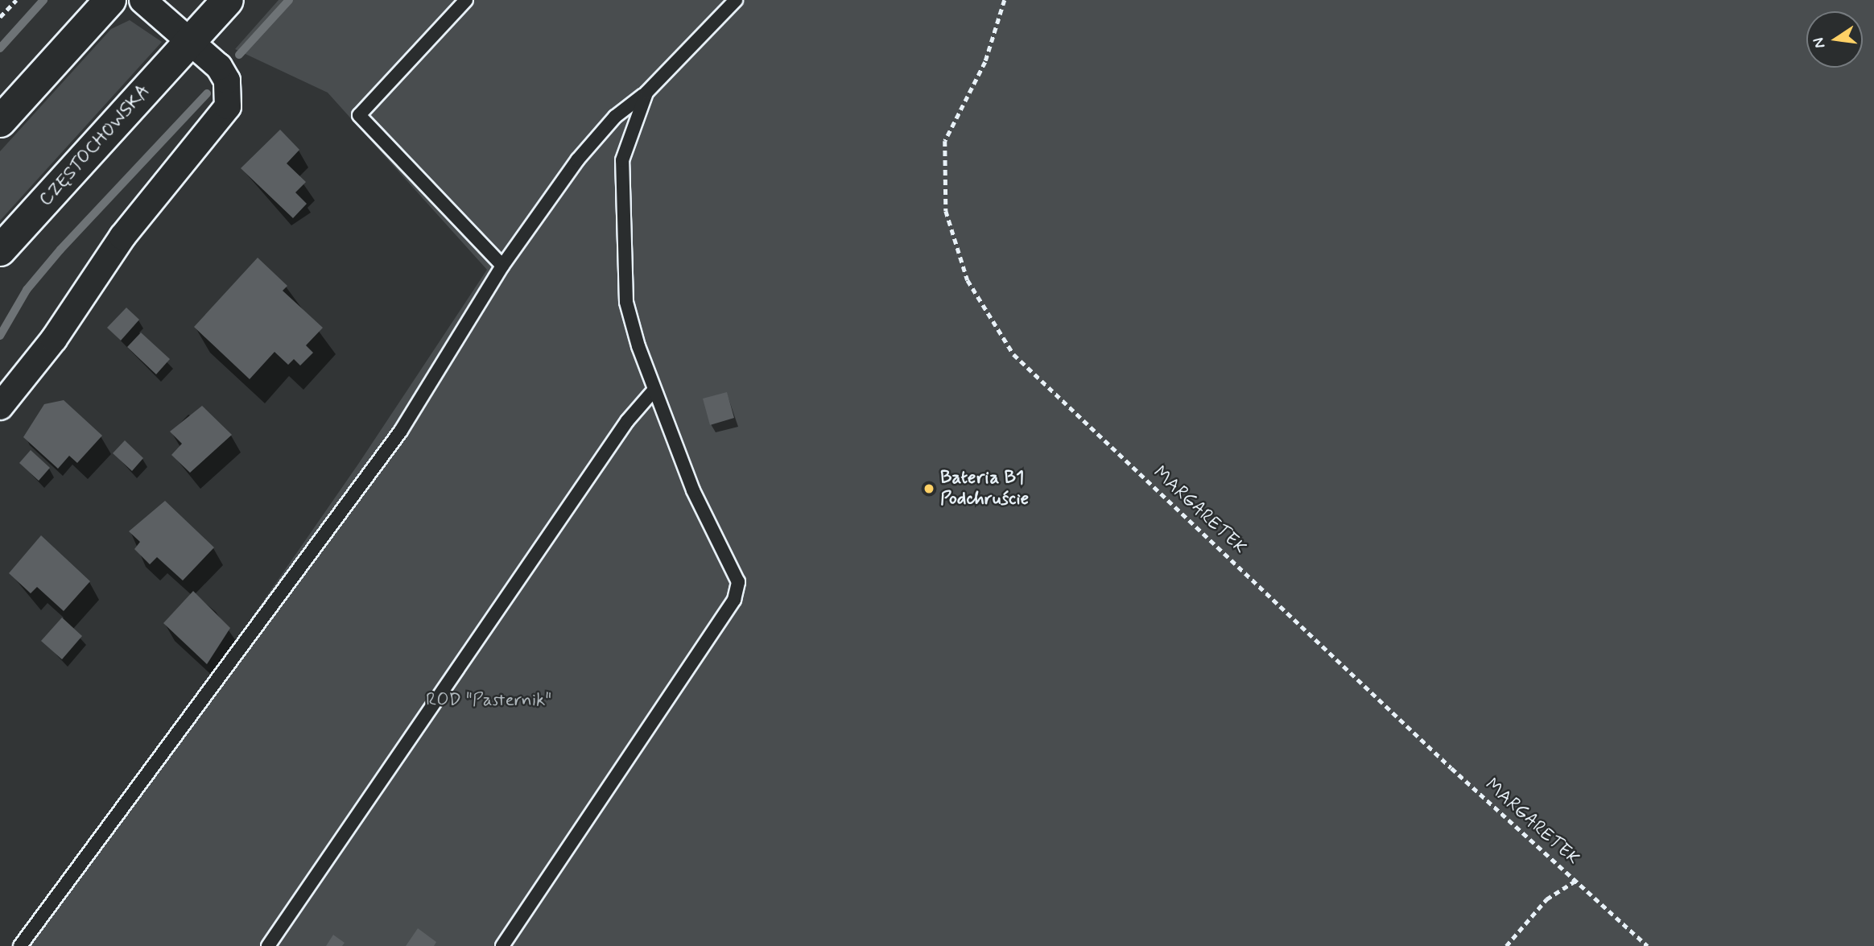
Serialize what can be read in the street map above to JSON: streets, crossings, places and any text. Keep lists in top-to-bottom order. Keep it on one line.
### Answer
{"streets":{"main road":["CZĘSTOCHOWSKA"],"path":["MARGARETEK"]},"parks":["ROD \"Pasternik\""],"places":["Bateria B1 Podchruście"],"north":"left"}
